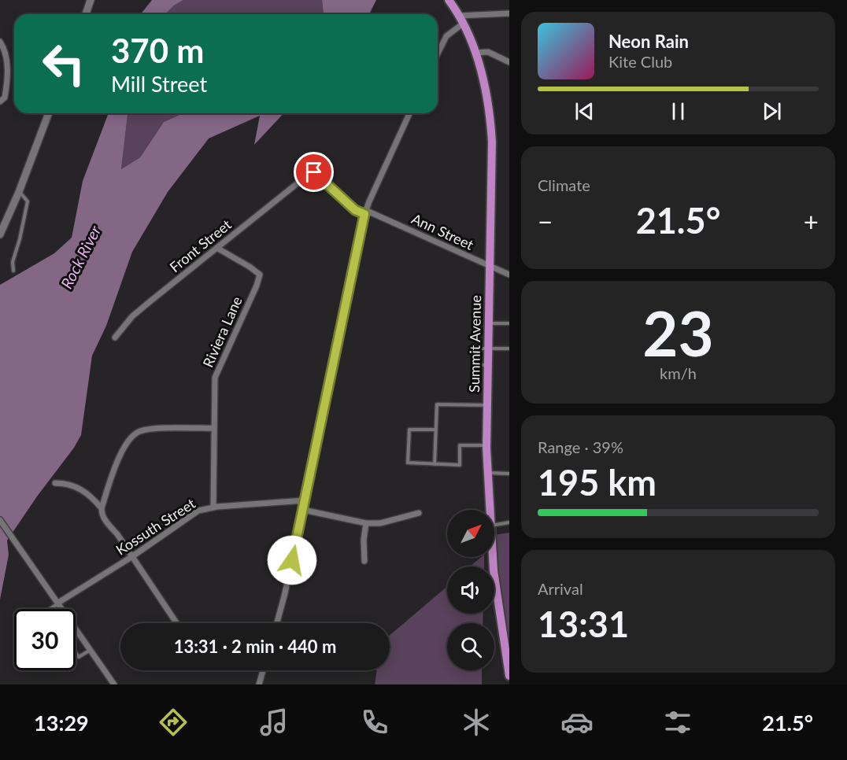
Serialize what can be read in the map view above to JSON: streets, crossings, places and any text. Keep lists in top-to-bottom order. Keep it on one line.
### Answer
{"streets":{"main road":["Summit Avenue"],"street":["Ann Street","Front Street","Riviera Lane","Kossuth Street"]},"crossings":[["Ann Street","Front Street"],["Ann Street","Summit Avenue"],["Front Street","Riviera Lane"],["Riviera Lane","Kossuth Street"]],"water":["Rock River"],"north":"top right","page":{"turn":["370 m","Mill Street"],"song":["Neon Rain","Kite Club"],"tile":["Climate",["23","km/h"],["Range · 39%","195 km"],["Arrival","13:31"]],"heat":["−","21.5°","+"],"limit":"30","trip":"13:31 · 2 min · 440 m","tabs":["13:29","21.5°"]}}
